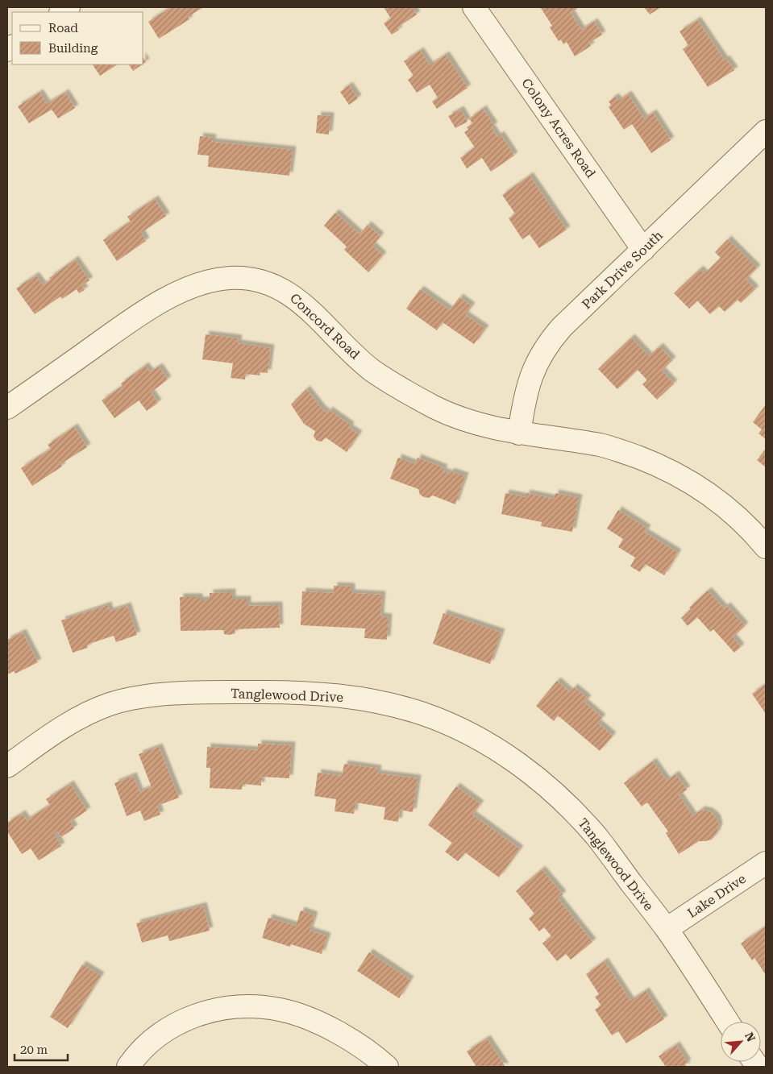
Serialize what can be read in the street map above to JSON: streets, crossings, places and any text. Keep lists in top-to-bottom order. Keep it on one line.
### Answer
{"streets":{"street":["Colony Acres Road","Park Drive South","Concord Road","Tanglewood Drive","Lake Drive"]},"crossings":[["Colony Acres Road","Park Drive South"],["Park Drive South","Concord Road"],["Tanglewood Drive","Lake Drive"]],"legend":["Road","Building"],"scale_bar":"20 m","north":"top right"}
